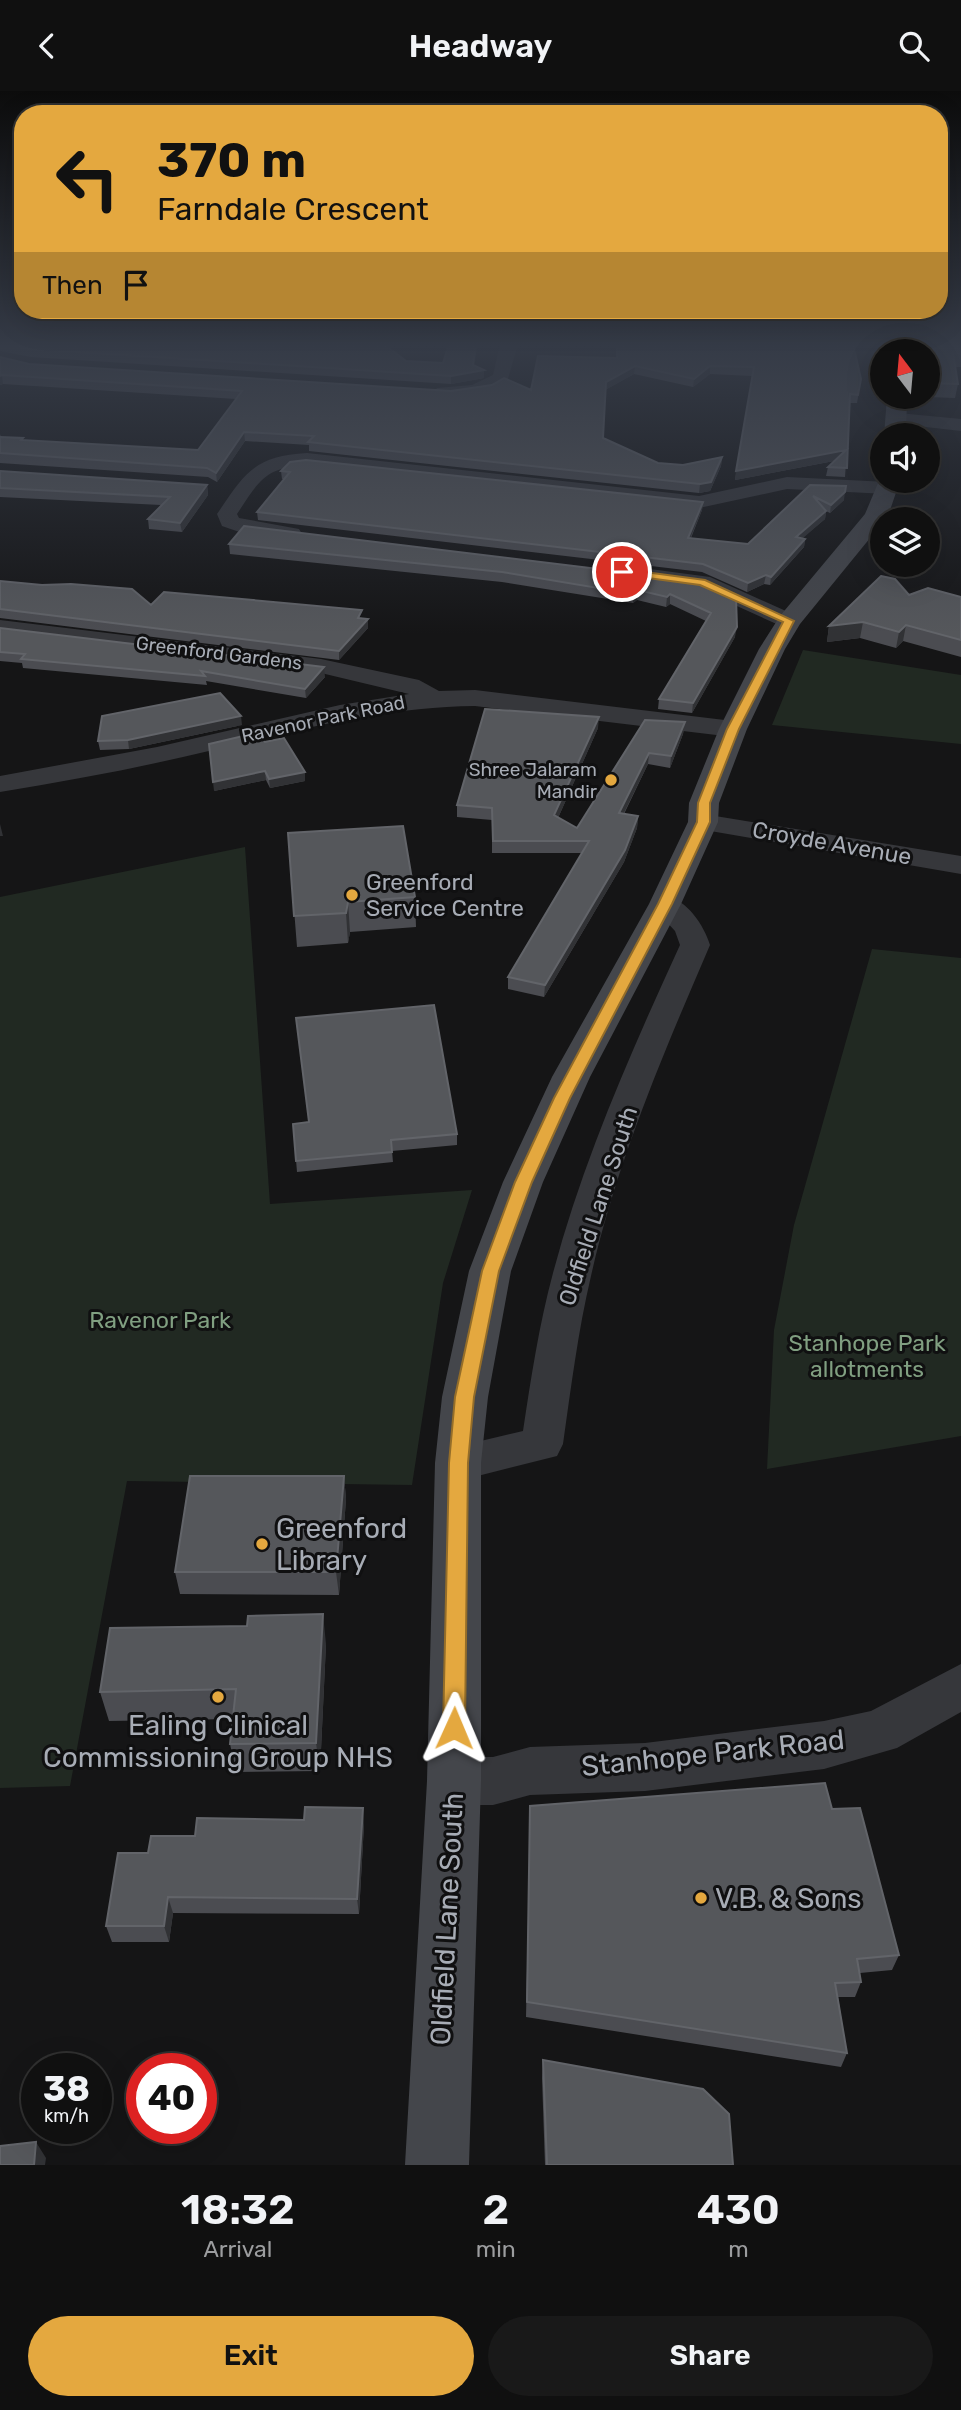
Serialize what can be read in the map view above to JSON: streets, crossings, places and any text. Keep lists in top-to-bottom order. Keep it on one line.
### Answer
{"streets":{"street":["Greenford Gardens","Ravenor Park Road","Croyde Avenue","Oldfield Lane South","Stanhope Park Road"]},"crossings":[["Greenford Gardens","Ravenor Park Road"],["Ravenor Park Road","Oldfield Lane South"],["Croyde Avenue","Oldfield Lane South"],["Oldfield Lane South","Stanhope Park Road"]],"parks":["Ravenor Park","Stanhope Park allotments"],"places":["Shree Jalaram Mandir","Greenford Service Centre","Greenford Library","Ealing Clinical Commissioning Group NHS","V.B. & Sons"],"north":"top","page":{"header":"Headway","turn":["370 m","Farndale Crescent"],"then":"Then","speed":"38 km/h","limit":"40","eta":["18:32","Arrival","2","min","430","m"],"buttons":["Exit","Share"]}}
